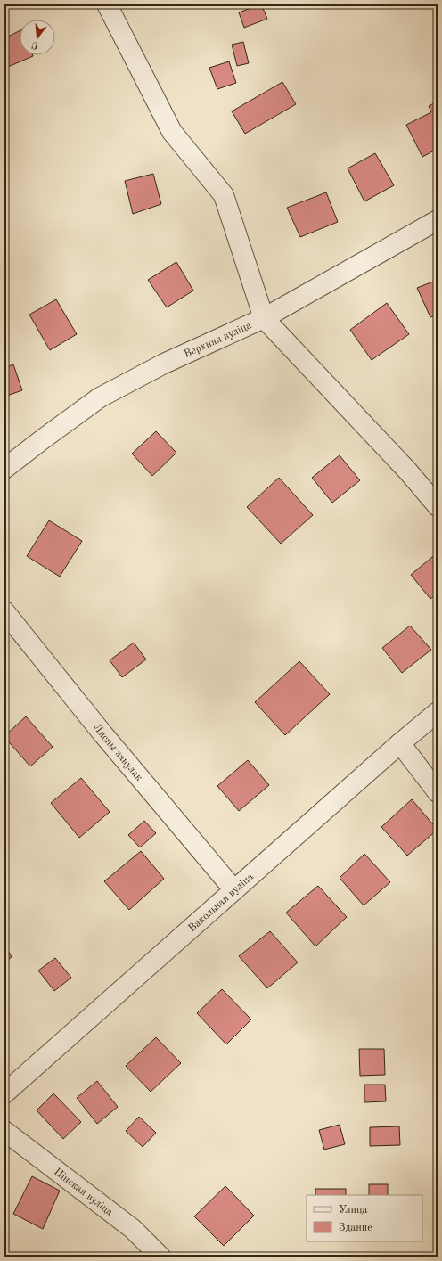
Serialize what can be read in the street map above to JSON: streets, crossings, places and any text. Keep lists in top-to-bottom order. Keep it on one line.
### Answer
{"streets":{"street":["Верхняя вуліца","Лясны завулак","Вакольная вуліца","Пінская вуліца"]},"crossings":[["Лясны завулак","Вакольная вуліца"]],"legend":["Улица","Здание"],"north":"bottom"}
